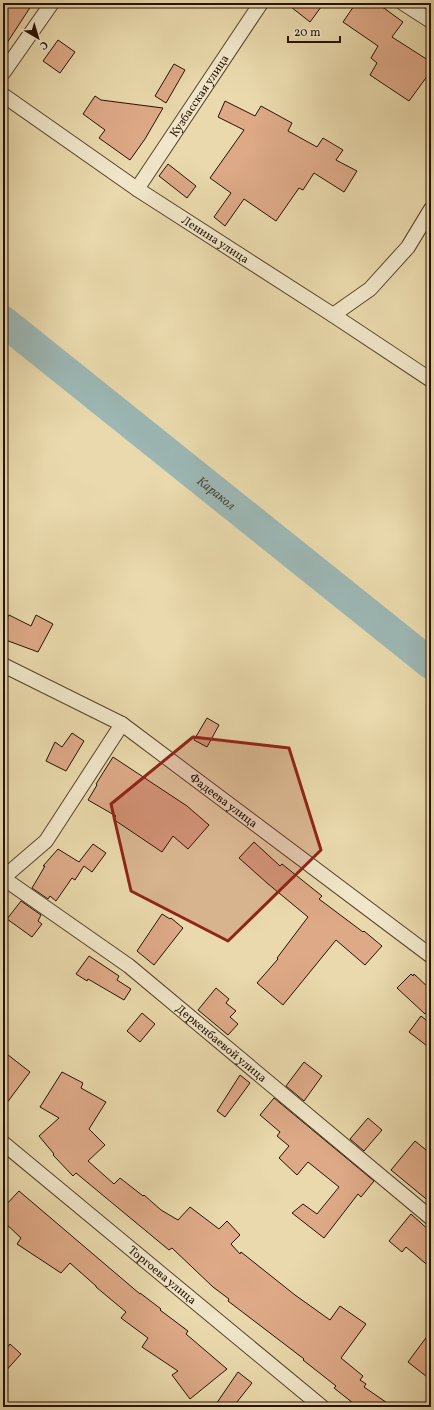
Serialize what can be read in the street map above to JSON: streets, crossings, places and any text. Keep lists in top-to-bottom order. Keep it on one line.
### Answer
{"streets":{"street":["Кузбасская улица","Ленина улица","Фадеева улица","Деркенбаевой улица","Торгоева улица"]},"crossings":[["Кузбасская улица","Ленина улица"]],"water":["Каракол"],"scale_bar":"20 m","north":"bottom right"}
